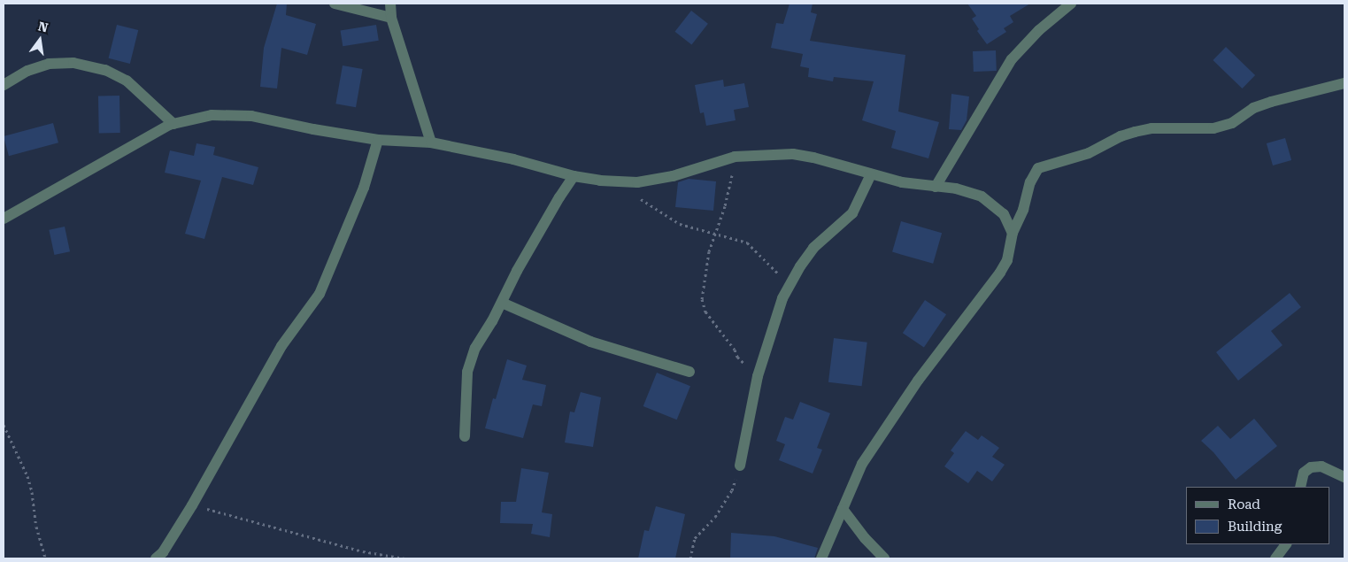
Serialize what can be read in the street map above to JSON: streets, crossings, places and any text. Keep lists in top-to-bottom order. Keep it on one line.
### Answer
{"legend":["Road","Building"],"north":"top"}
